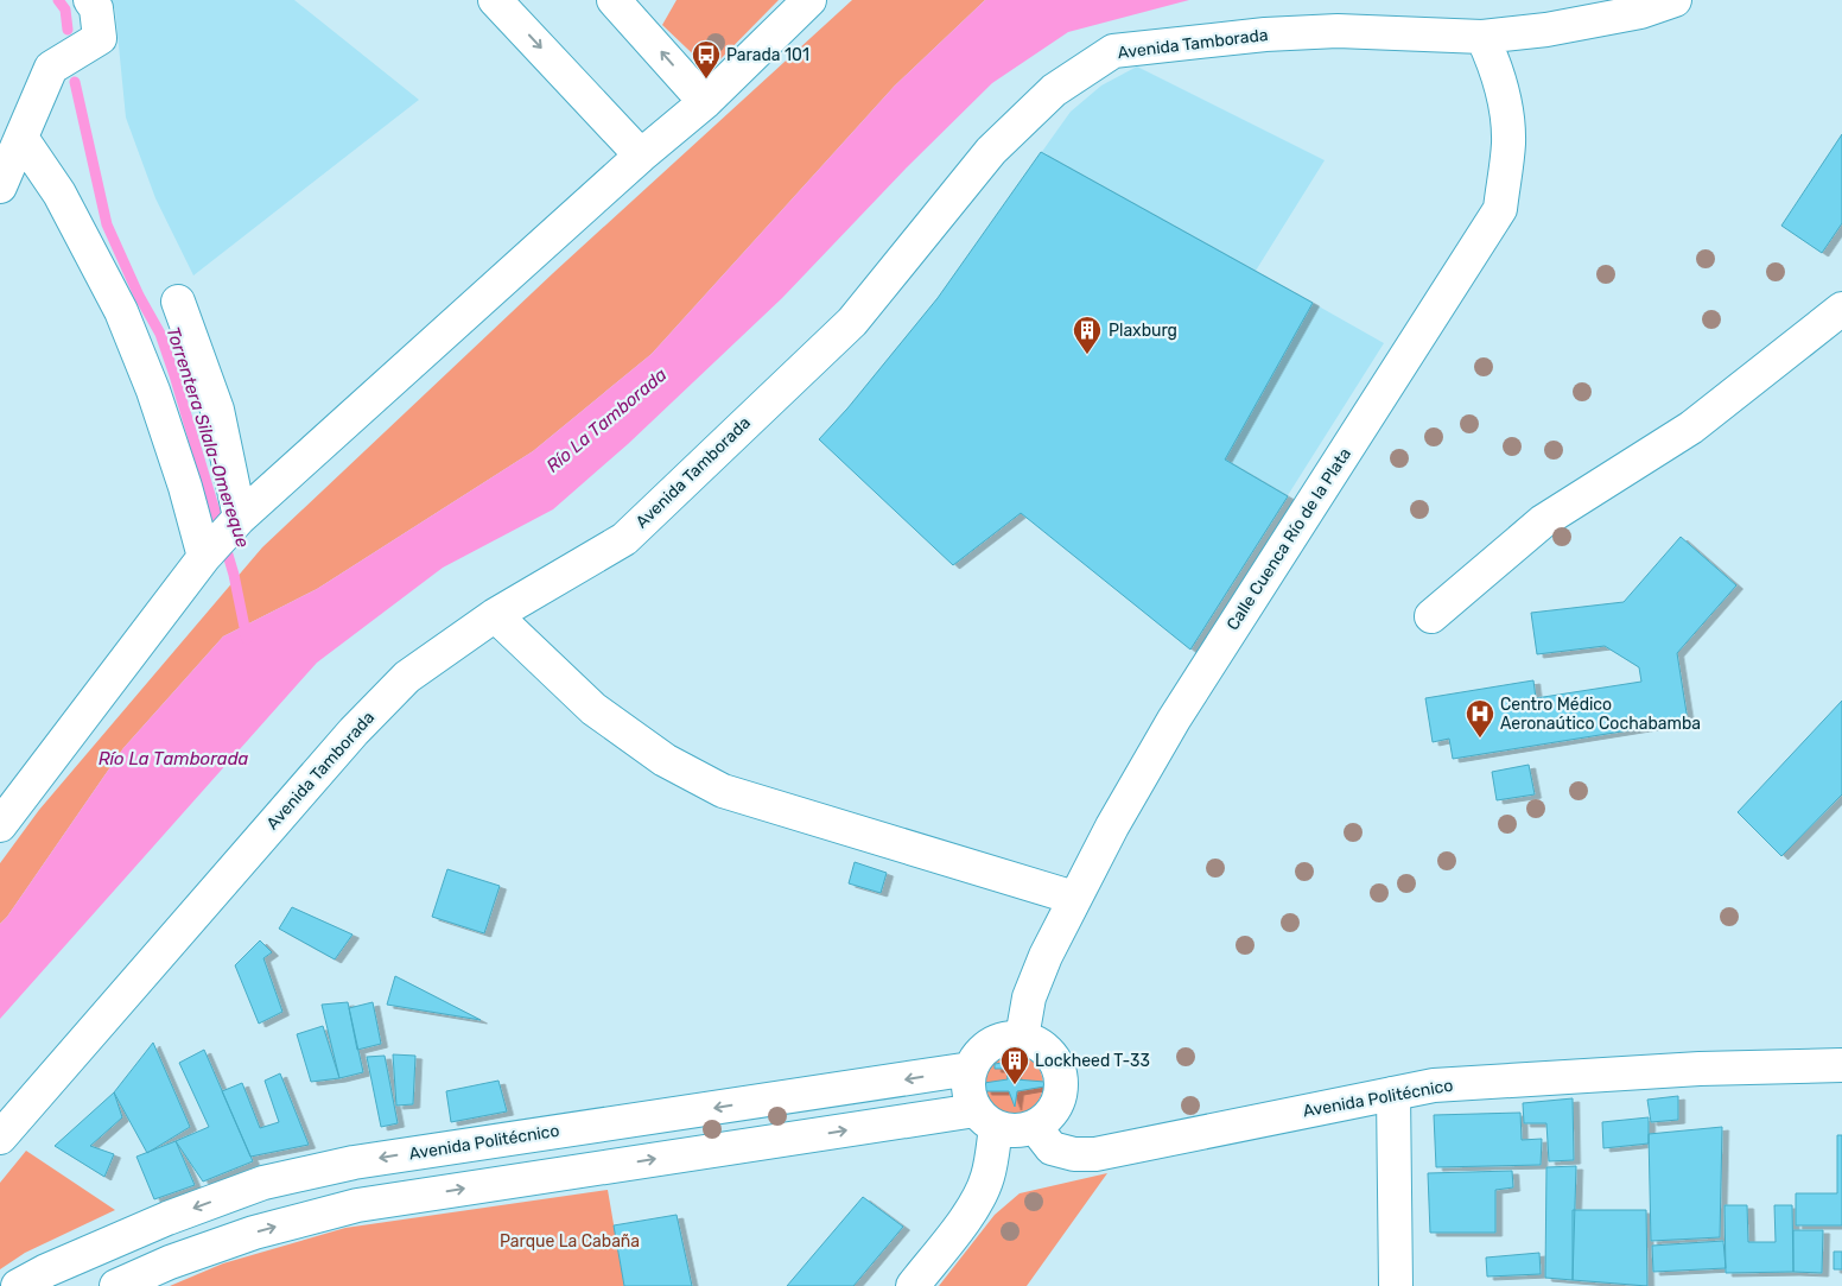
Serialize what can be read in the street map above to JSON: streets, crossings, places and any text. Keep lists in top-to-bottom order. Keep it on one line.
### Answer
{"streets":{"street":["Avenida Tamborada","Calle Cuenca Río de la Plata","Avenida Politécnico"]},"crossings":[["Avenida Tamborada","Calle Cuenca Río de la Plata"],["Calle Cuenca Río de la Plata","Avenida Politécnico"]],"water":["Río La Tamborada","Torrentera Silala-Omereque"],"parks":["Parque La Cabaña"],"places":{"bus stop":["Parada 101"],"building":["Plaxburg","Lockheed T-33"],"hospital":["Centro Médico Aeronaútico Cochabamba"]}}
